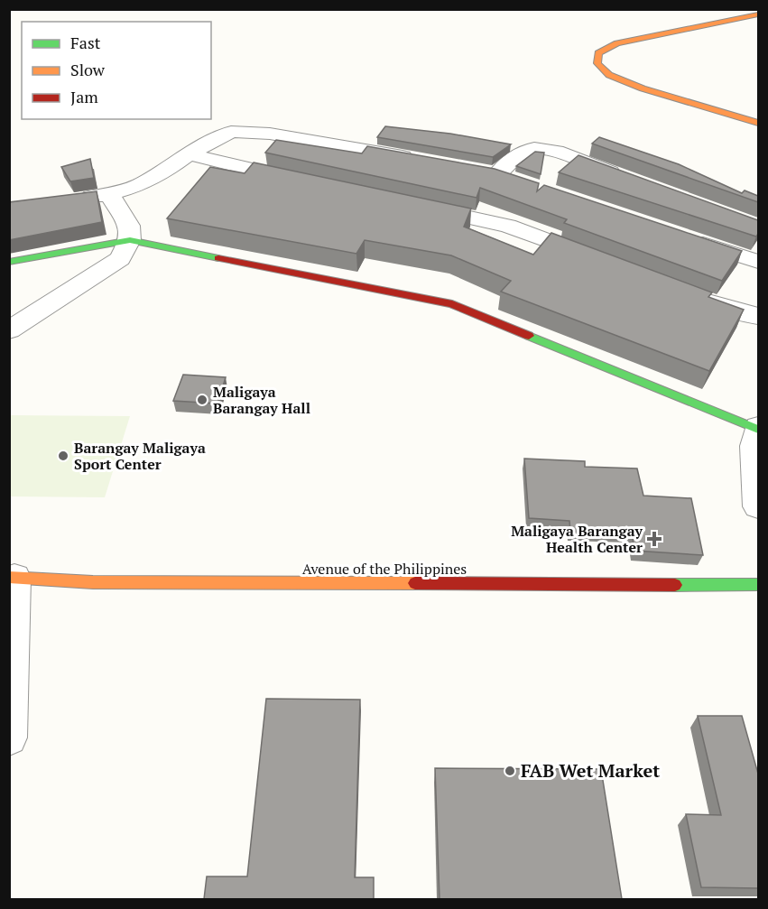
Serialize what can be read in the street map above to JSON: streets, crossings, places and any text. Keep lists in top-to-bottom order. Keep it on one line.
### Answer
{"streets":{"main road":["Avenue of the Philippines"]},"places":{"other":["Maligaya Barangay Hall","Barangay Maligaya Sport Center","FAB Wet Market"],"health":["Maligaya Barangay Health Center"]},"legend":["Fast","Slow","Jam"]}
